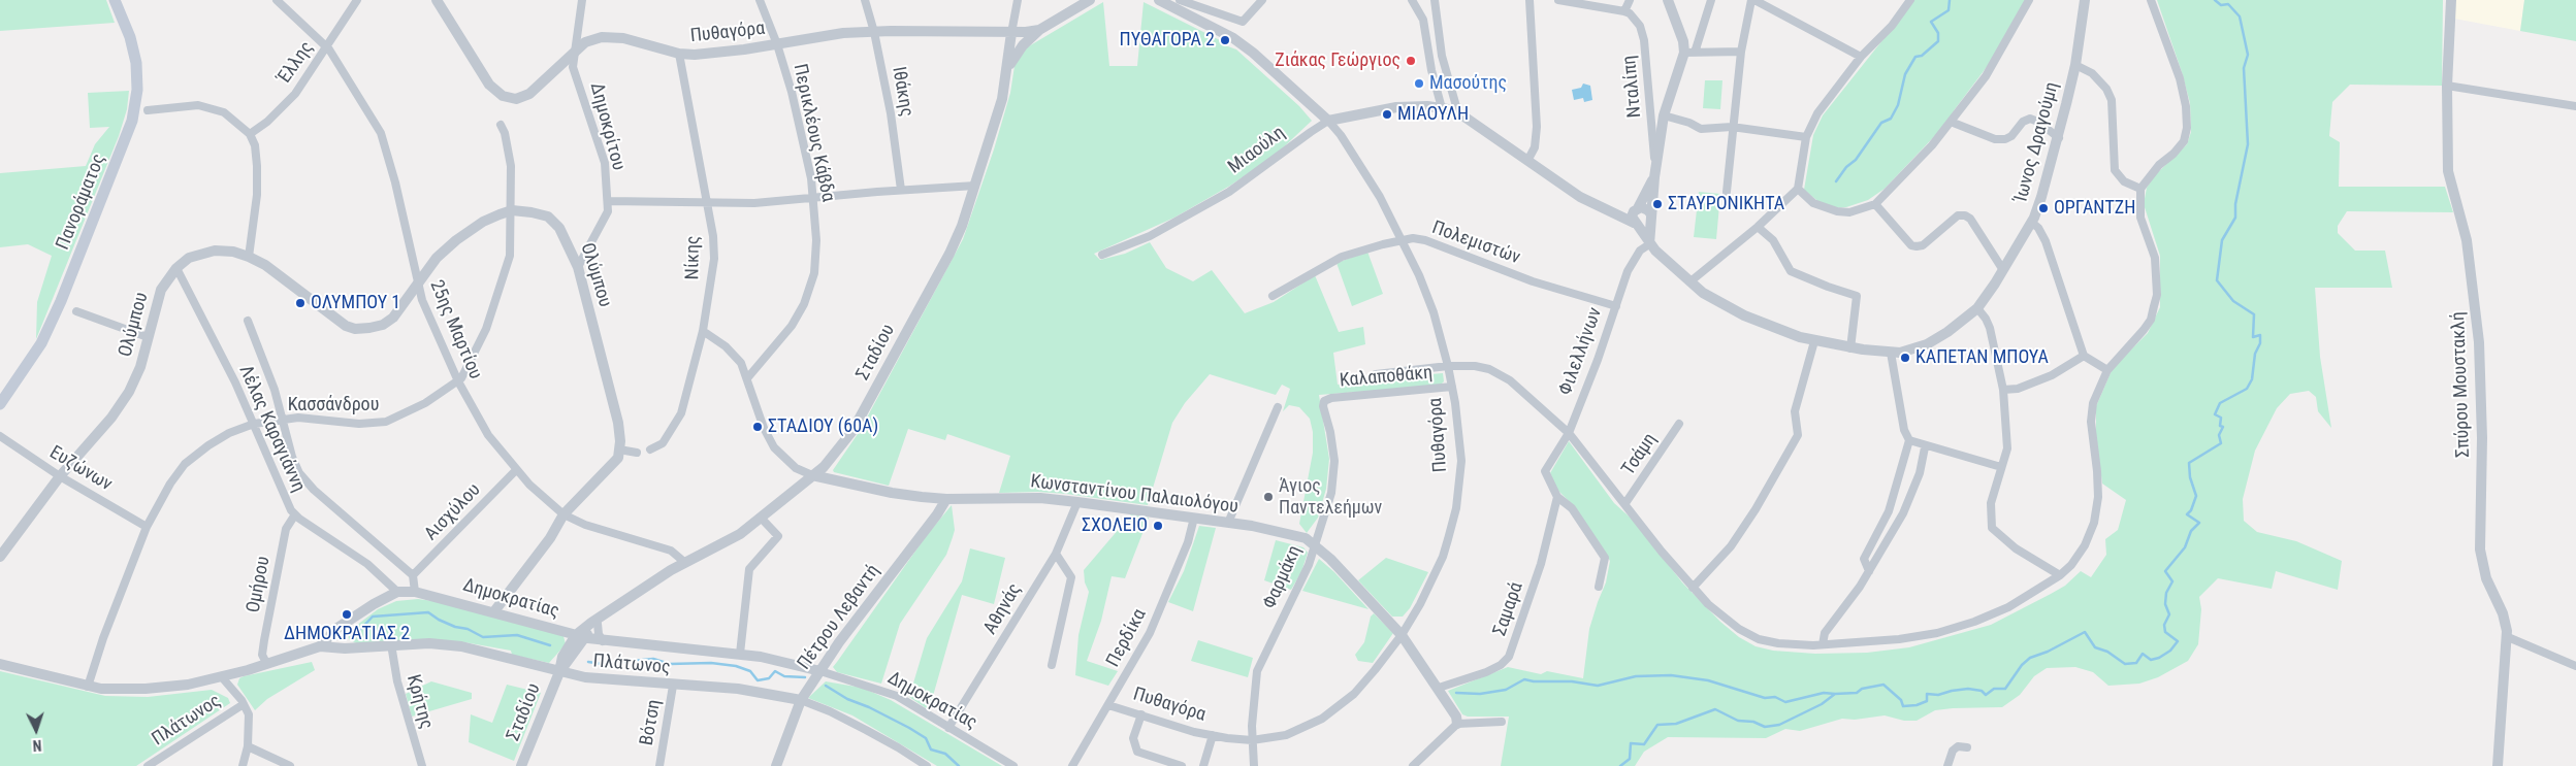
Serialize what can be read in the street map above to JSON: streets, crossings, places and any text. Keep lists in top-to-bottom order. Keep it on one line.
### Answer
{"streets":{"main road":["Πανοράματος"],"street":["Πυθαγόρα","Έλλης","Νταλίπη","Ιθάκης","Δημοκρίτου","Περικλέους Κάβδα","Ίωνος Δραγούμη","Μιαούλη","Πολεμιστών","Νίκης","Ολύμπου","25ης Μαρτίου","Φιλελλήνων","Σταδίου","Καλαποθάκη","Σπύρου Μουστακλή","Κασσάνδρου","Λέλας Καραγιάννη","Τσάμη","Ευζώνων","Κωνσταντίνου Παλαιολόγου","Αισχύλου","Φαρμάκη","Ομήρου","Δημοκρατίας","Αθηνάς","Σαμαρά","Πέτρου Λεβαντή","Περδίκα","Πλάτωνος","Κρήτης","Βότση"]},"crossings":[["Πυθαγόρα","Ιθάκης"],["Πυθαγόρα","Δημοκρίτου"],["Πυθαγόρα","Περικλέους Κάβδα"],["Πυθαγόρα","Μιαούλη"],["Πυθαγόρα","Πολεμιστών"],["Πυθαγόρα","Νίκης"],["Πυθαγόρα","Σταδίου"],["Πυθαγόρα","Καλαποθάκη"],["Πυθαγόρα","Κωνσταντίνου Παλαιολόγου"],["Πυθαγόρα","Φαρμάκη"],["Πυθαγόρα","Περδίκα"],["Έλλης","25ης Μαρτίου"],["Δημοκρίτου","Ολύμπου"],["Περικλέους Κάβδα","Κωνσταντίνου Παλαιολόγου"],["Ίωνος Δραγούμη","Φιλελλήνων"],["Πολεμιστών","Φιλελλήνων"],["Νίκης","Κωνσταντίνου Παλαιολόγου"],["Ολύμπου","25ης Μαρτίου"],["Ολύμπου","Κασσάνδρου"],["Ολύμπου","Λέλας Καραγιάννη"],["Ολύμπου","Ευζώνων"],["25ης Μαρτίου","Σταδίου"],["25ης Μαρτίου","Κασσάνδρου"],["25ης Μαρτίου","Αισχύλου"],["Φιλελλήνων","Σαμαρά"],["Σταδίου","Κωνσταντίνου Παλαιολόγου"],["Σταδίου","Δημοκρατίας"],["Σταδίου","Πλάτωνος"],["Καλαποθάκη","Φαρμάκη"],["Κασσάνδρου","Λέλας Καραγιάννη"],["Κασσάνδρου","Ευζώνων"],["Κασσάνδρου","Δημοκρατίας"],["Λέλας Καραγιάννη","Αισχύλου"],["Λέλας Καραγιάννη","Ομήρου"],["Λέλας Καραγιάννη","Δημοκρατίας"],["Κωνσταντίνου Παλαιολόγου","Φαρμάκη"],["Κωνσταντίνου Παλαιολόγου","Αθηνάς"],["Κωνσταντίνου Παλαιολόγου","Σαμαρά"],["Κωνσταντίνου Παλαιολόγου","Πέτρου Λεβαντή"],["Κωνσταντίνου Παλαιολόγου","Περδίκα"],["Ομήρου","Δημοκρατίας"],["Δημοκρατίας","Αθηνάς"],["Δημοκρατίας","Πέτρου Λεβαντή"],["Δημοκρατίας","Πλάτωνος"],["Πέτρου Λεβαντή","Πλάτωνος"],["Πλάτωνος","Κρήτης"],["Πλάτωνος","Βότση"]],"places":["ΠΥΘΑΓΟΡΑ 2","Ζιάκας Γεώργιος","Μασούτης","ΜΙΑΟΥΛΗ","ΣΤΑΥΡΟΝΙΚΗΤΑ","ΟΡΓΑΝΤΖΗ","ΟΛΥΜΠΟΥ 1","ΚΑΠΕΤΑΝ ΜΠΟΥΑ","ΣΤΑΔΙΟΥ (60A)","Άγιος Παντελεήμων","ΣΧΟΛΕΙΟ","ΔΗΜΟΚΡΑΤΙΑΣ 2"],"north":"bottom"}
